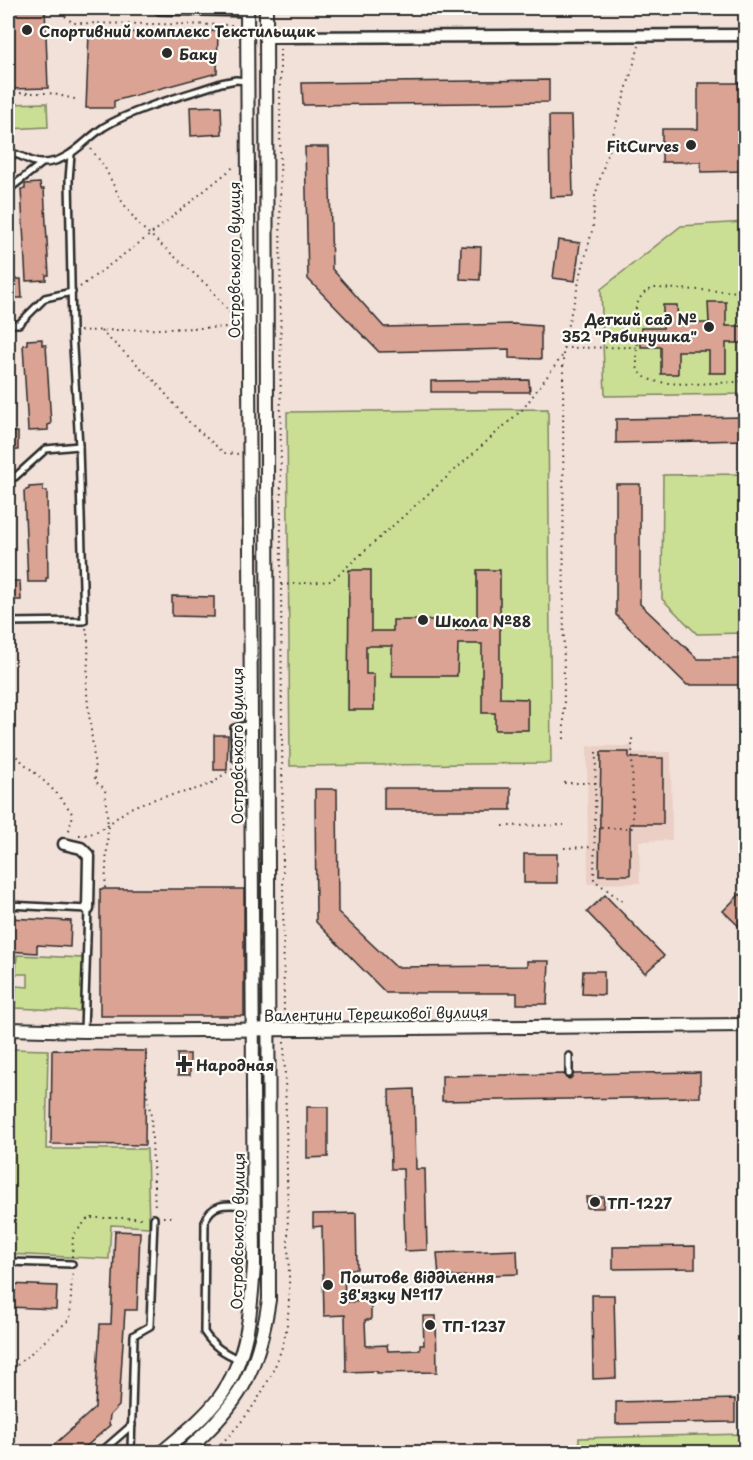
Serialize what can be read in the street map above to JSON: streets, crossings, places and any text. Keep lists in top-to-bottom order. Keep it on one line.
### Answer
{"streets":{"street":["Островського вулиця","Валентини Терешкової вулиця"]},"crossings":[["Островського вулиця","Валентини Терешкової вулиця"]],"places":{"other":["Спортивний комплекс Текстильщик","Баку","FitCurves","Деткий сад № 352 \"Рябинушка\"","Школа №88","ТП-1227","Поштове відділення зв'язку №117","ТП-1237"],"health":["Народная"]}}
